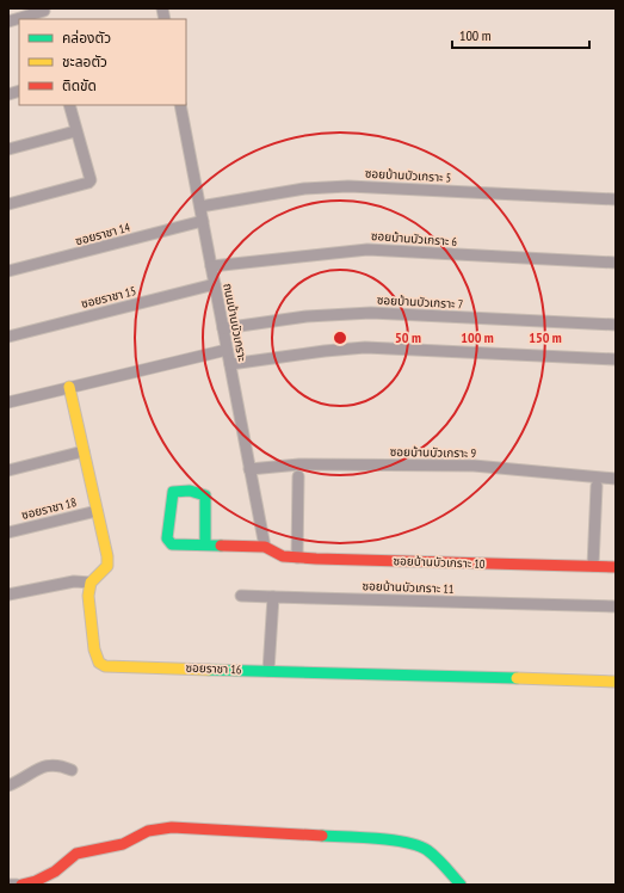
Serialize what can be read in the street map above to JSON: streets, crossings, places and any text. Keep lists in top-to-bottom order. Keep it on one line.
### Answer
{"streets":{"street":["ซอยบ้านบัวเกราะ 5","ซอยราชา 14","ซอยบ้านบัวเกราะ 6","ซอยราชา 15","ซอยบ้านบัวเกราะ 7","ถนนบ้านบัวเกราะ","ซอยบ้านบัวเกราะ 9","ซอยราชา 18","ซอยบ้านบัวเกราะ 10","ซอยบ้านบัวเกราะ 11","ซอยราชา 16"]},"crossings":[["ซอยบ้านบัวเกราะ 5","ถนนบ้านบัวเกราะ"],["ซอยราชา 14","ถนนบ้านบัวเกราะ"],["ซอยบ้านบัวเกราะ 6","ถนนบ้านบัวเกราะ"],["ซอยราชา 15","ถนนบ้านบัวเกราะ"],["ซอยบ้านบัวเกราะ 7","ถนนบ้านบัวเกราะ"],["ถนนบ้านบัวเกราะ","ซอยบ้านบัวเกราะ 9"],["ถนนบ้านบัวเกราะ","ซอยบ้านบัวเกราะ 10"]],"legend":["คล่องตัว","ชะลอตัว","ติดขัด"],"scale_bar":"100 m","rings":["50 m","100 m","150 m"]}
